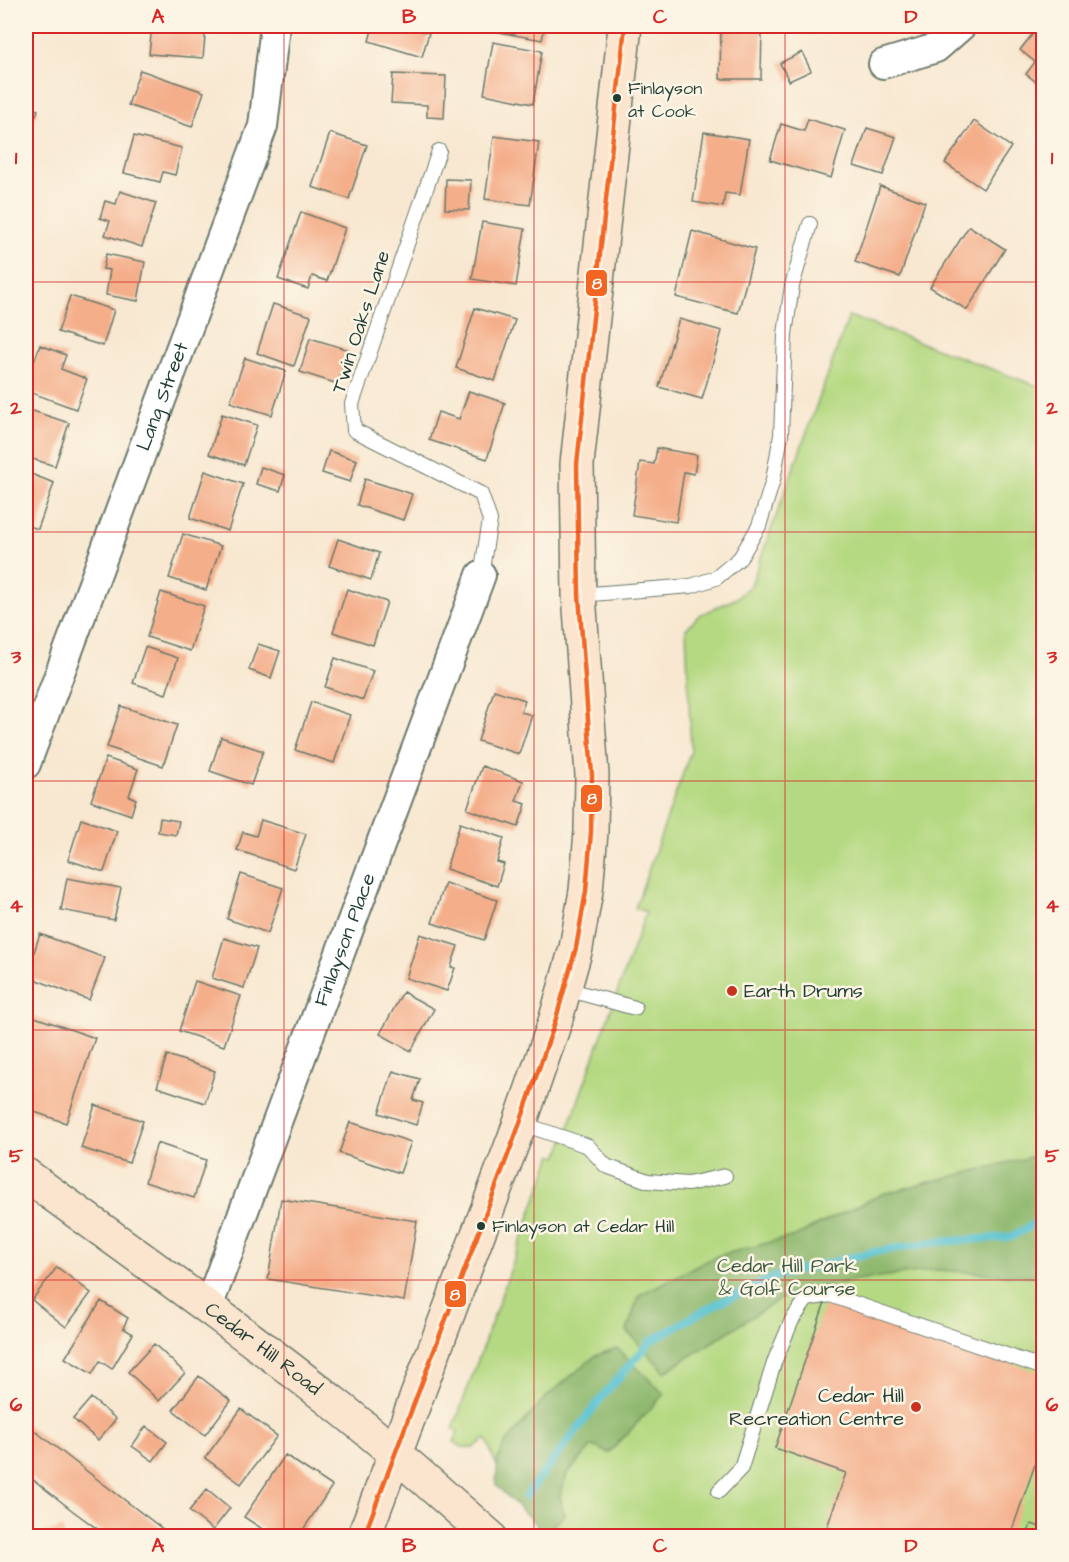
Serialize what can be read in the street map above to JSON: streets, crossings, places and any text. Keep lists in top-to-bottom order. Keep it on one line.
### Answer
{"streets":{"street":["Lang Street","Finlayson Place","Cedar Hill Road"],"lane":["Twin Oaks Lane"]},"crossings":[["Twin Oaks Lane","Finlayson Place"],["Finlayson Place","Cedar Hill Road"]],"parks":["Cedar Hill Park & Golf Course"],"places":["Finlayson at Cook","Earth Drums","Finlayson at Cedar Hill","Cedar Hill Recreation Centre"],"lines":["transit line 8"],"grid":{"columns":["A","B","C","D"],"rows":["1","2","3","4","5","6"]}}
